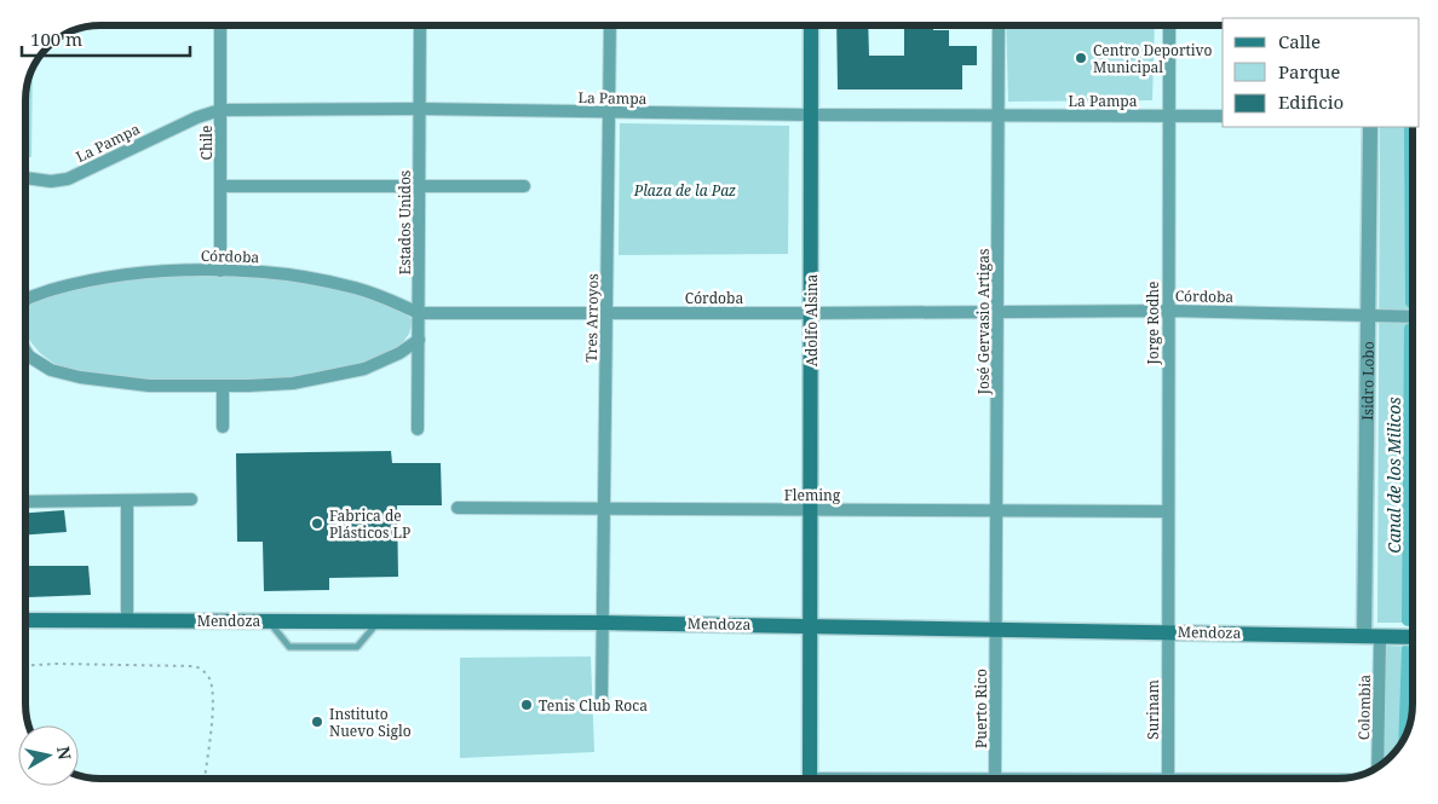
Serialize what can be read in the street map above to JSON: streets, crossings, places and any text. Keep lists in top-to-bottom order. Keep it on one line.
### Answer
{"streets":{"main road":["Adolfo Alsina","Mendoza"],"street":["La Pampa","Chile","Estados Unidos","Córdoba","Tres Arroyos","José Gervasio Artigas","Jorge Rodhe","Isidro Lobo","Fleming","Colombia","Puerto Rico","Surinam"]},"crossings":[["La Pampa","Chile"],["La Pampa","Estados Unidos"],["La Pampa","Tres Arroyos"],["La Pampa","Adolfo Alsina"],["La Pampa","José Gervasio Artigas"],["La Pampa","Jorge Rodhe"],["Chile","Córdoba"],["Estados Unidos","Córdoba"],["Córdoba","Tres Arroyos"],["Córdoba","Adolfo Alsina"],["Córdoba","José Gervasio Artigas"],["Córdoba","Jorge Rodhe"],["Córdoba","Isidro Lobo"],["Tres Arroyos","Fleming"],["Tres Arroyos","Mendoza"],["Adolfo Alsina","Fleming"],["Adolfo Alsina","Mendoza"],["José Gervasio Artigas","Fleming"],["José Gervasio Artigas","Mendoza"],["José Gervasio Artigas","Puerto Rico"],["Jorge Rodhe","Fleming"],["Jorge Rodhe","Mendoza"],["Jorge Rodhe","Surinam"],["Isidro Lobo","Mendoza"],["Isidro Lobo","Colombia"],["Mendoza","Colombia"],["Mendoza","Puerto Rico"],["Mendoza","Surinam"]],"water":["Canal de los Milicos"],"parks":["Plaza de la Paz"],"places":["Centro Deportivo Municipal","Fabrica de Plásticos LP","Tenis Club Roca","Instituto Nuevo Siglo"],"legend":["Calle","Parque","Edificio"],"scale_bar":"100 m","north":"right"}
